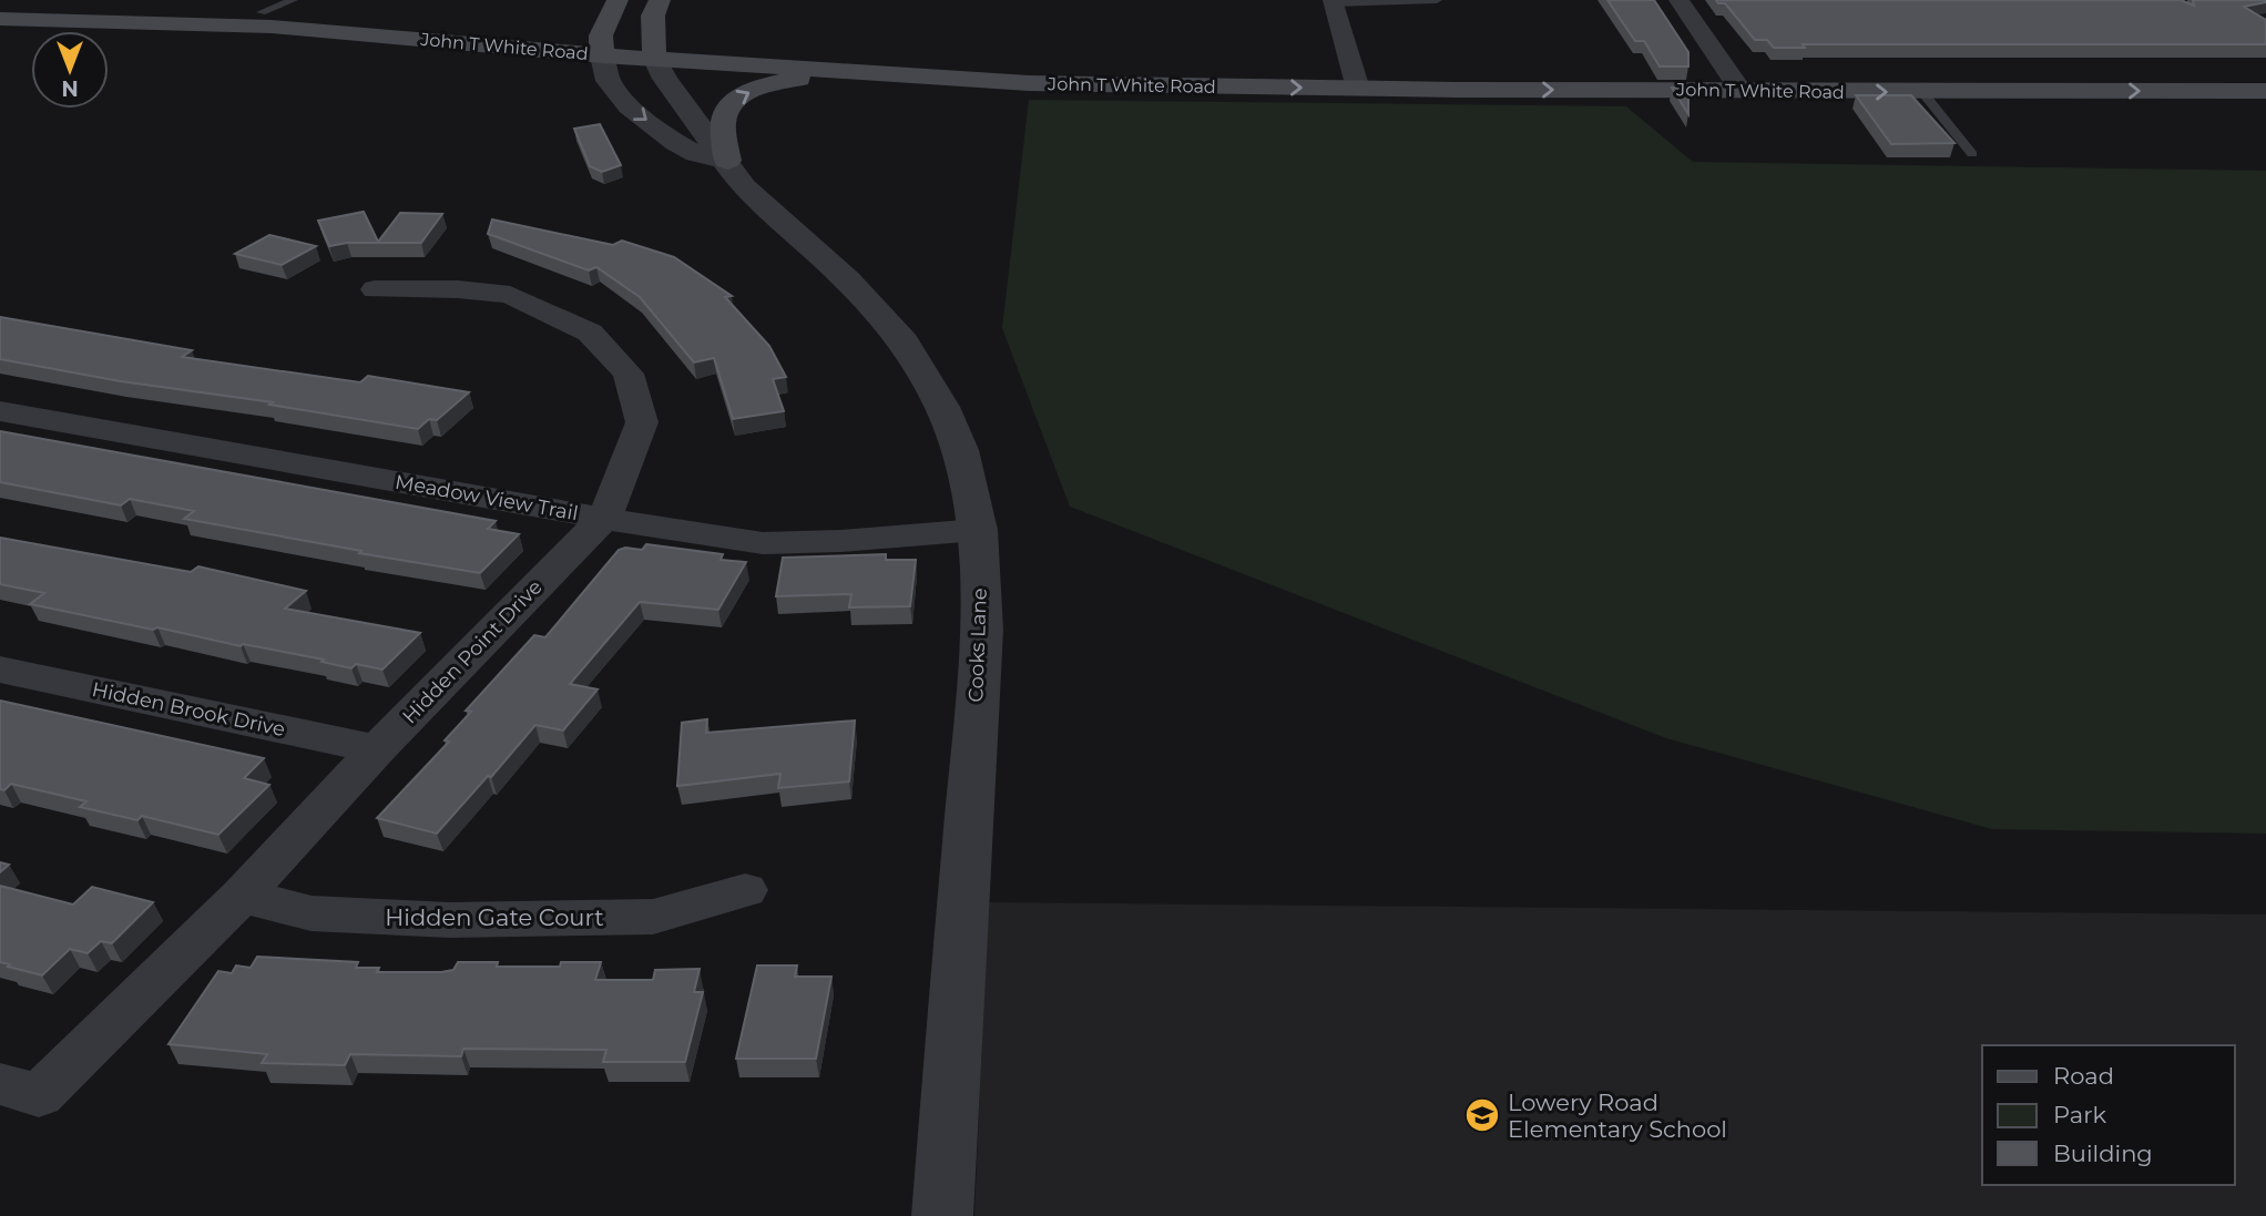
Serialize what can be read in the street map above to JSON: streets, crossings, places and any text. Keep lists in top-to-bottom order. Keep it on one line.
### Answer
{"streets":{"main road":["John T White Road"],"street":["Meadow View Trail","Cooks Lane","Hidden Point Drive","Hidden Brook Drive","Hidden Gate Court"]},"crossings":[["John T White Road","Cooks Lane"],["Meadow View Trail","Cooks Lane"],["Meadow View Trail","Hidden Point Drive"],["Hidden Point Drive","Hidden Brook Drive"],["Hidden Point Drive","Hidden Gate Court"]],"places":{"school or university":["Lowery Road Elementary School"]},"legend":["Road","Park","Building"],"north":"bottom"}
